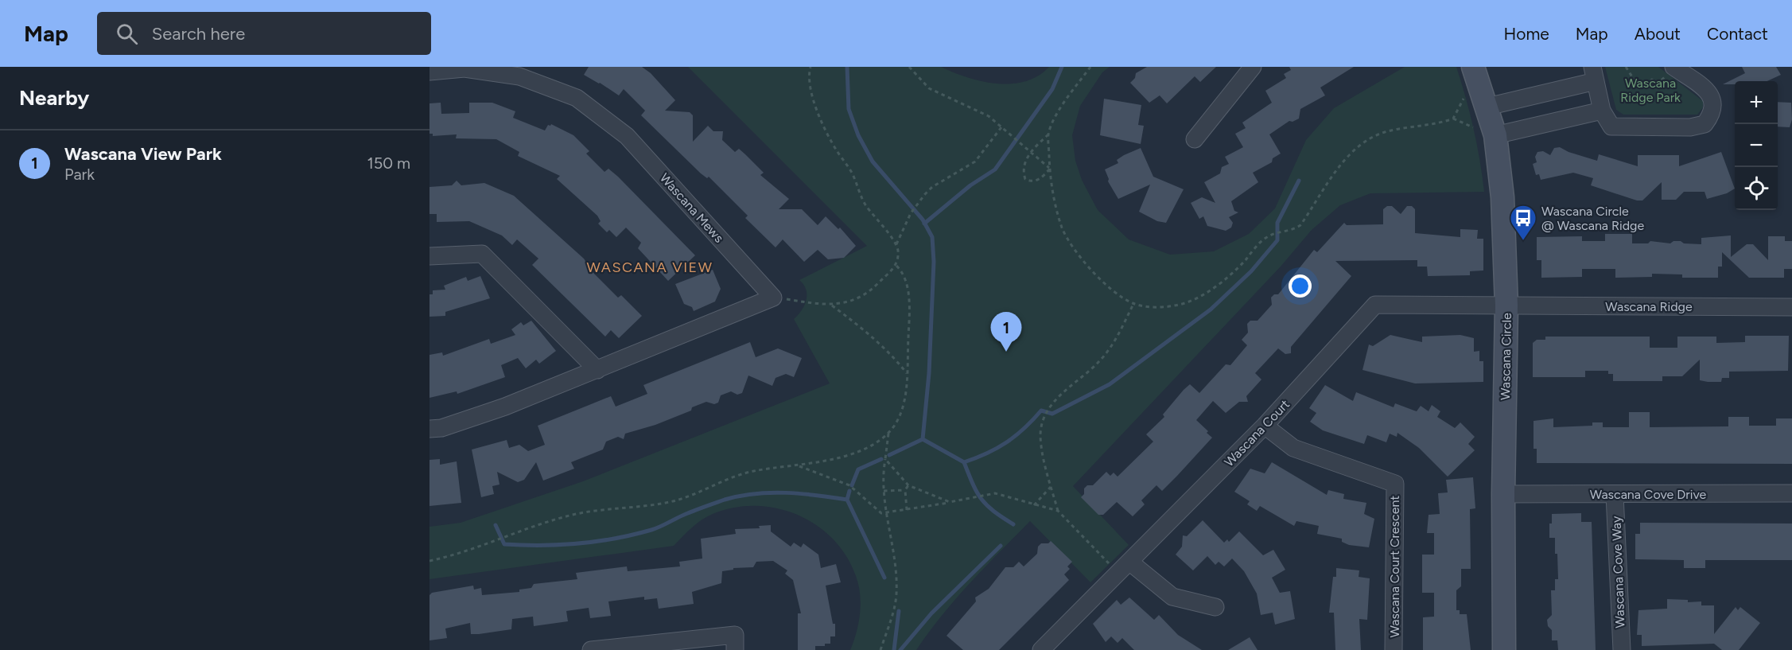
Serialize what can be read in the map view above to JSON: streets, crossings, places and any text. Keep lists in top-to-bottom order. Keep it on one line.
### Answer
{"streets":{"street":["Wascana Mews","Wascana Ridge","Wascana Circle","Wascana Court","Wascana Cove Drive","Wascana Court Crescent","Wascana Cove Way"]},"crossings":[["Wascana Ridge","Wascana Circle"],["Wascana Ridge","Wascana Court"],["Wascana Circle","Wascana Court"],["Wascana Circle","Wascana Cove Drive"],["Wascana Court","Wascana Court Crescent"],["Wascana Cove Drive","Wascana Cove Way"]],"districts":["WASCANA VIEW"],"parks":["Wascana Ridge Park"],"places":{"bus stop":["Wascana Circle @ Wascana Ridge"]},"page":{"header":"Map","search":"Search here","nav":["Home","Map","About","Contact"],"heading":"Nearby","map_buttons":["+","−"],"list":[{"mark":"1","name":"Wascana View Park","note":"Park","value":"150 m"}],"pins":"1"}}
